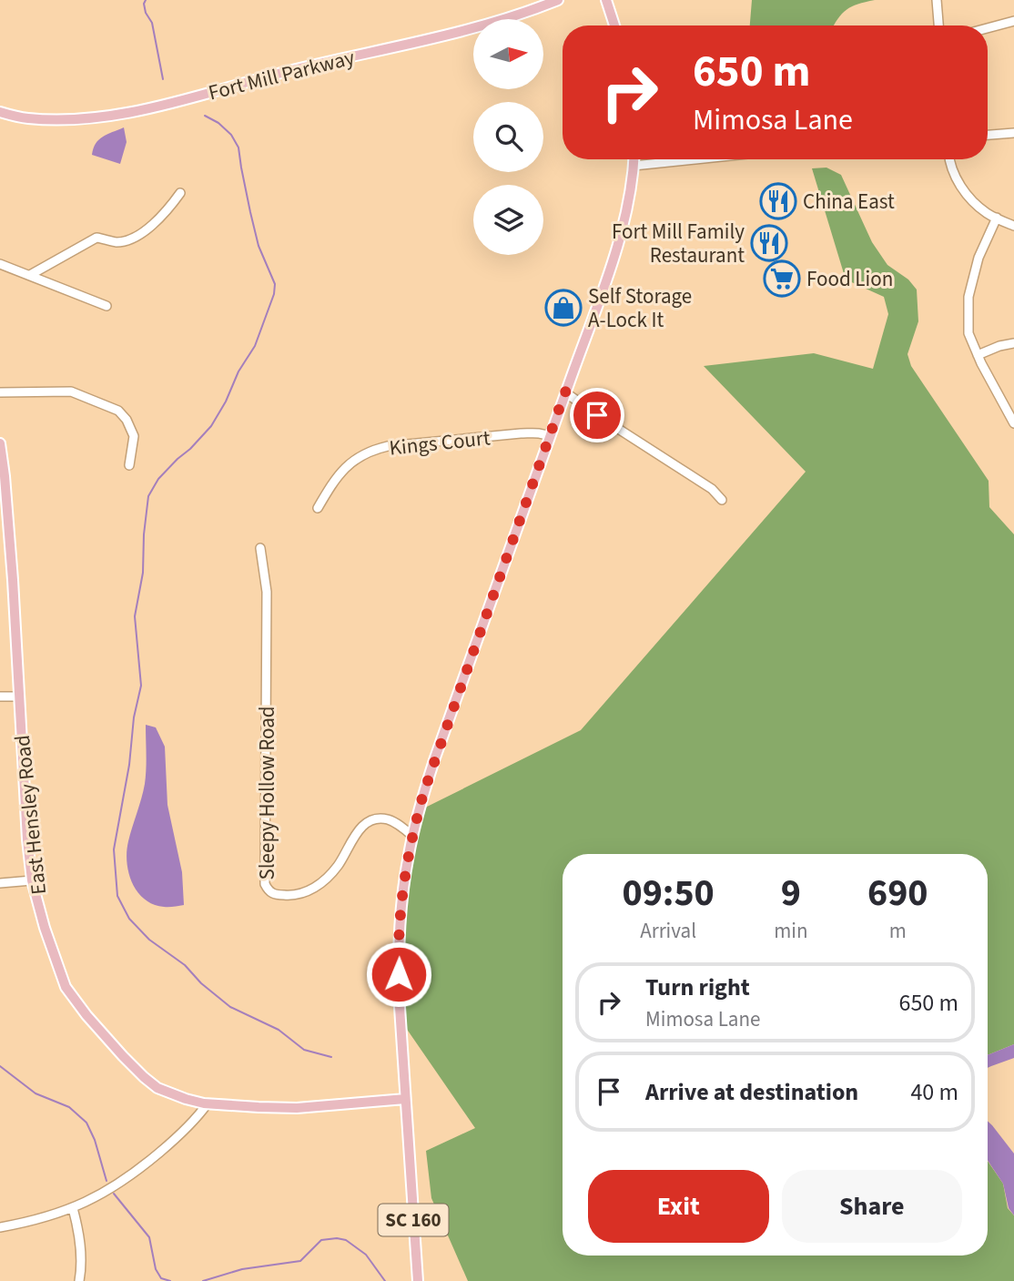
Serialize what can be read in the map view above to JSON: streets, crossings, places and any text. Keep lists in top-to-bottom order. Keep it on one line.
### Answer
{"streets":{"main road":["Fort Mill Parkway","East Hensley Road","SC 160"],"street":["Kings Court","Sleepy Hollow Road"]},"crossings":[["Kings Court","SC 160"],["Sleepy Hollow Road","SC 160"],["East Hensley Road","SC 160"]],"places":{"restaurant":["China East","Fort Mill Family Restaurant"],"supermarket":["Food Lion"],"shop":["Self Storage A-Lock It"]},"north":"right","page":{"turn":["650 m","Mimosa Lane"],"eta":["09:50","Arrival","9","min","690","m"],"list":[{"name":"Turn right","note":"Mimosa Lane","value":"650 m"},{"name":"Arrive at destination","value":"40 m"}],"buttons":["Exit","Share"]}}
